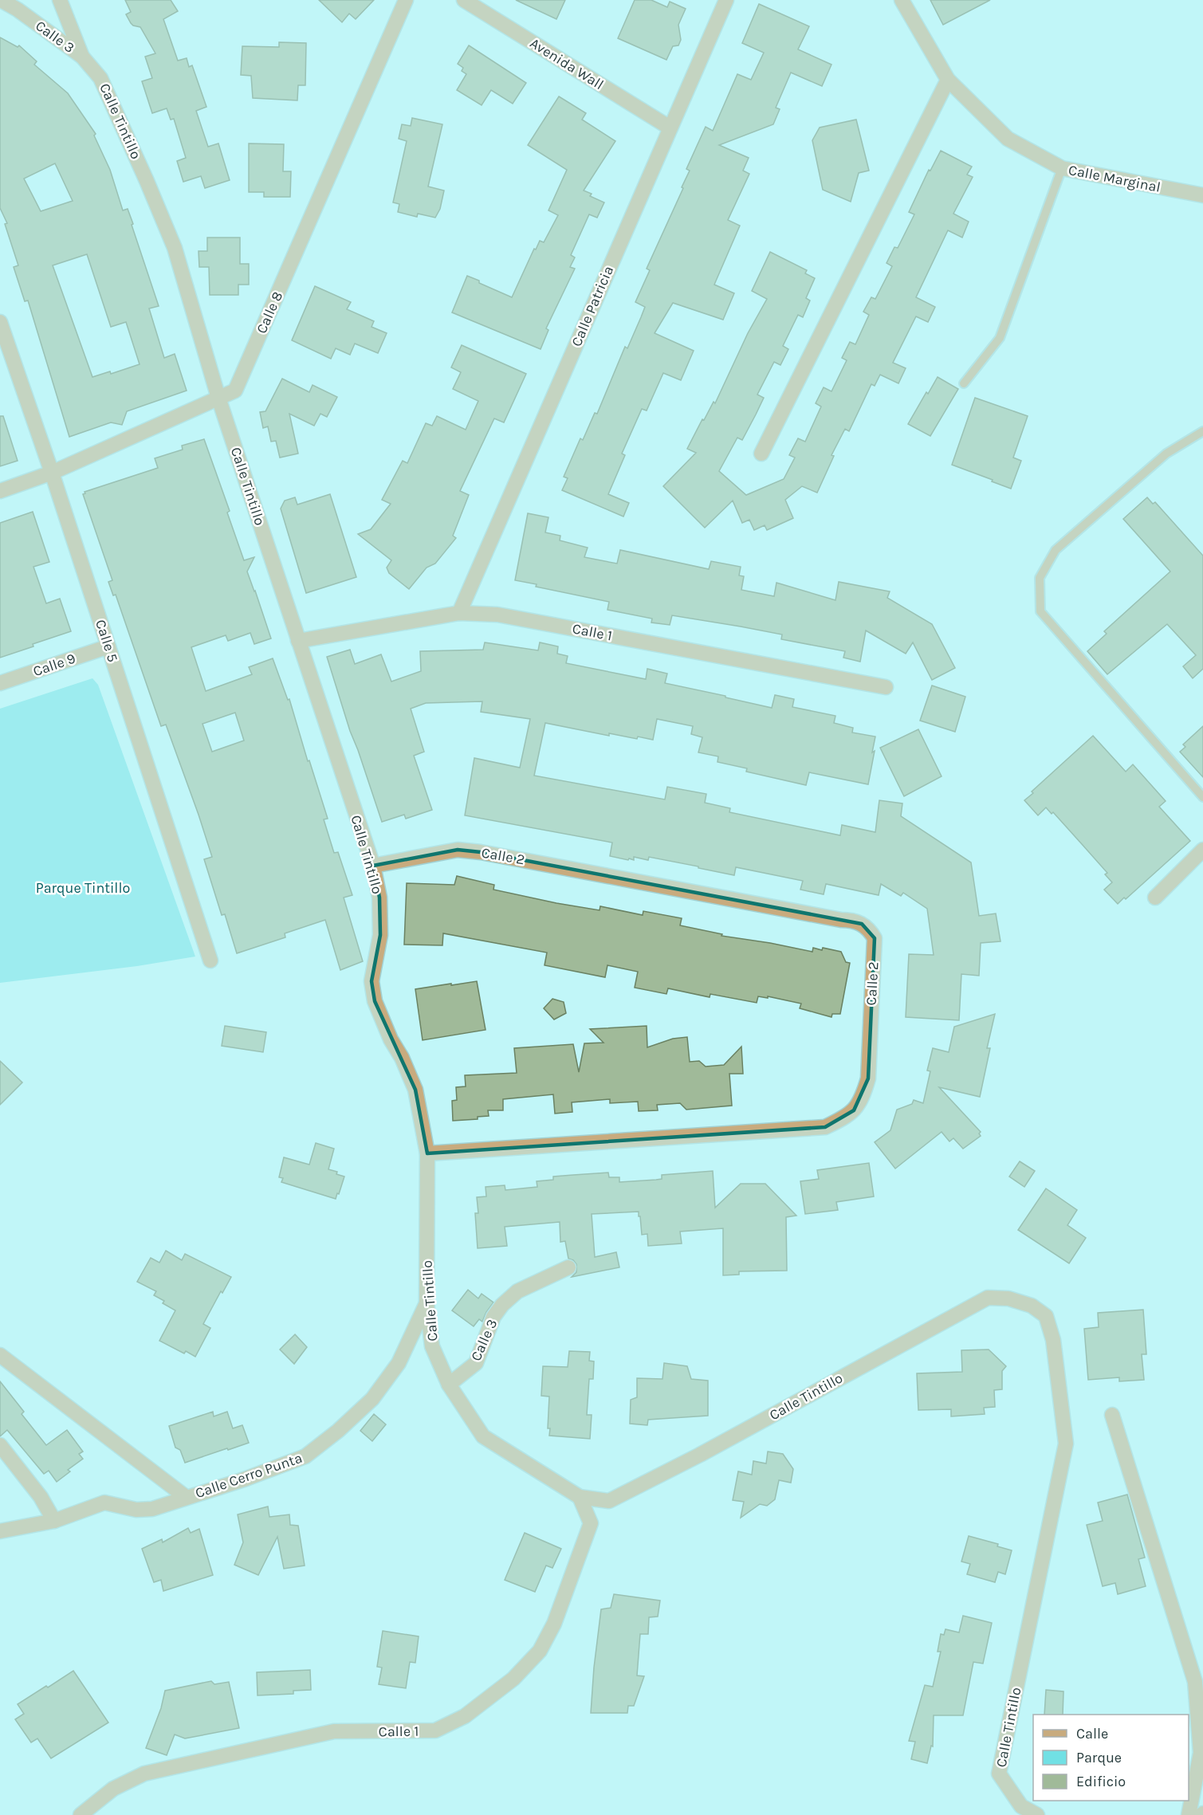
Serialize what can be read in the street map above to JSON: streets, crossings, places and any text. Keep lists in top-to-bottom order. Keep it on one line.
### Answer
{"streets":{"street":["Calle 3","Avenida Wall","Calle Tintillo","Calle Marginal","Calle Patricia","Calle 8","Calle 1","Calle 5","Calle 9","Calle 2","Calle Cerro Punta"]},"crossings":[["Calle 3","Calle Tintillo"],["Avenida Wall","Calle Patricia"],["Calle Tintillo","Calle 8"],["Calle Tintillo","Calle 1"],["Calle Tintillo","Calle 2"],["Calle Tintillo","Calle Cerro Punta"],["Calle Patricia","Calle 1"],["Calle 8","Calle 5"],["Calle 5","Calle 9"]],"parks":["Parque Tintillo"],"legend":["Calle","Parque","Edificio"]}
